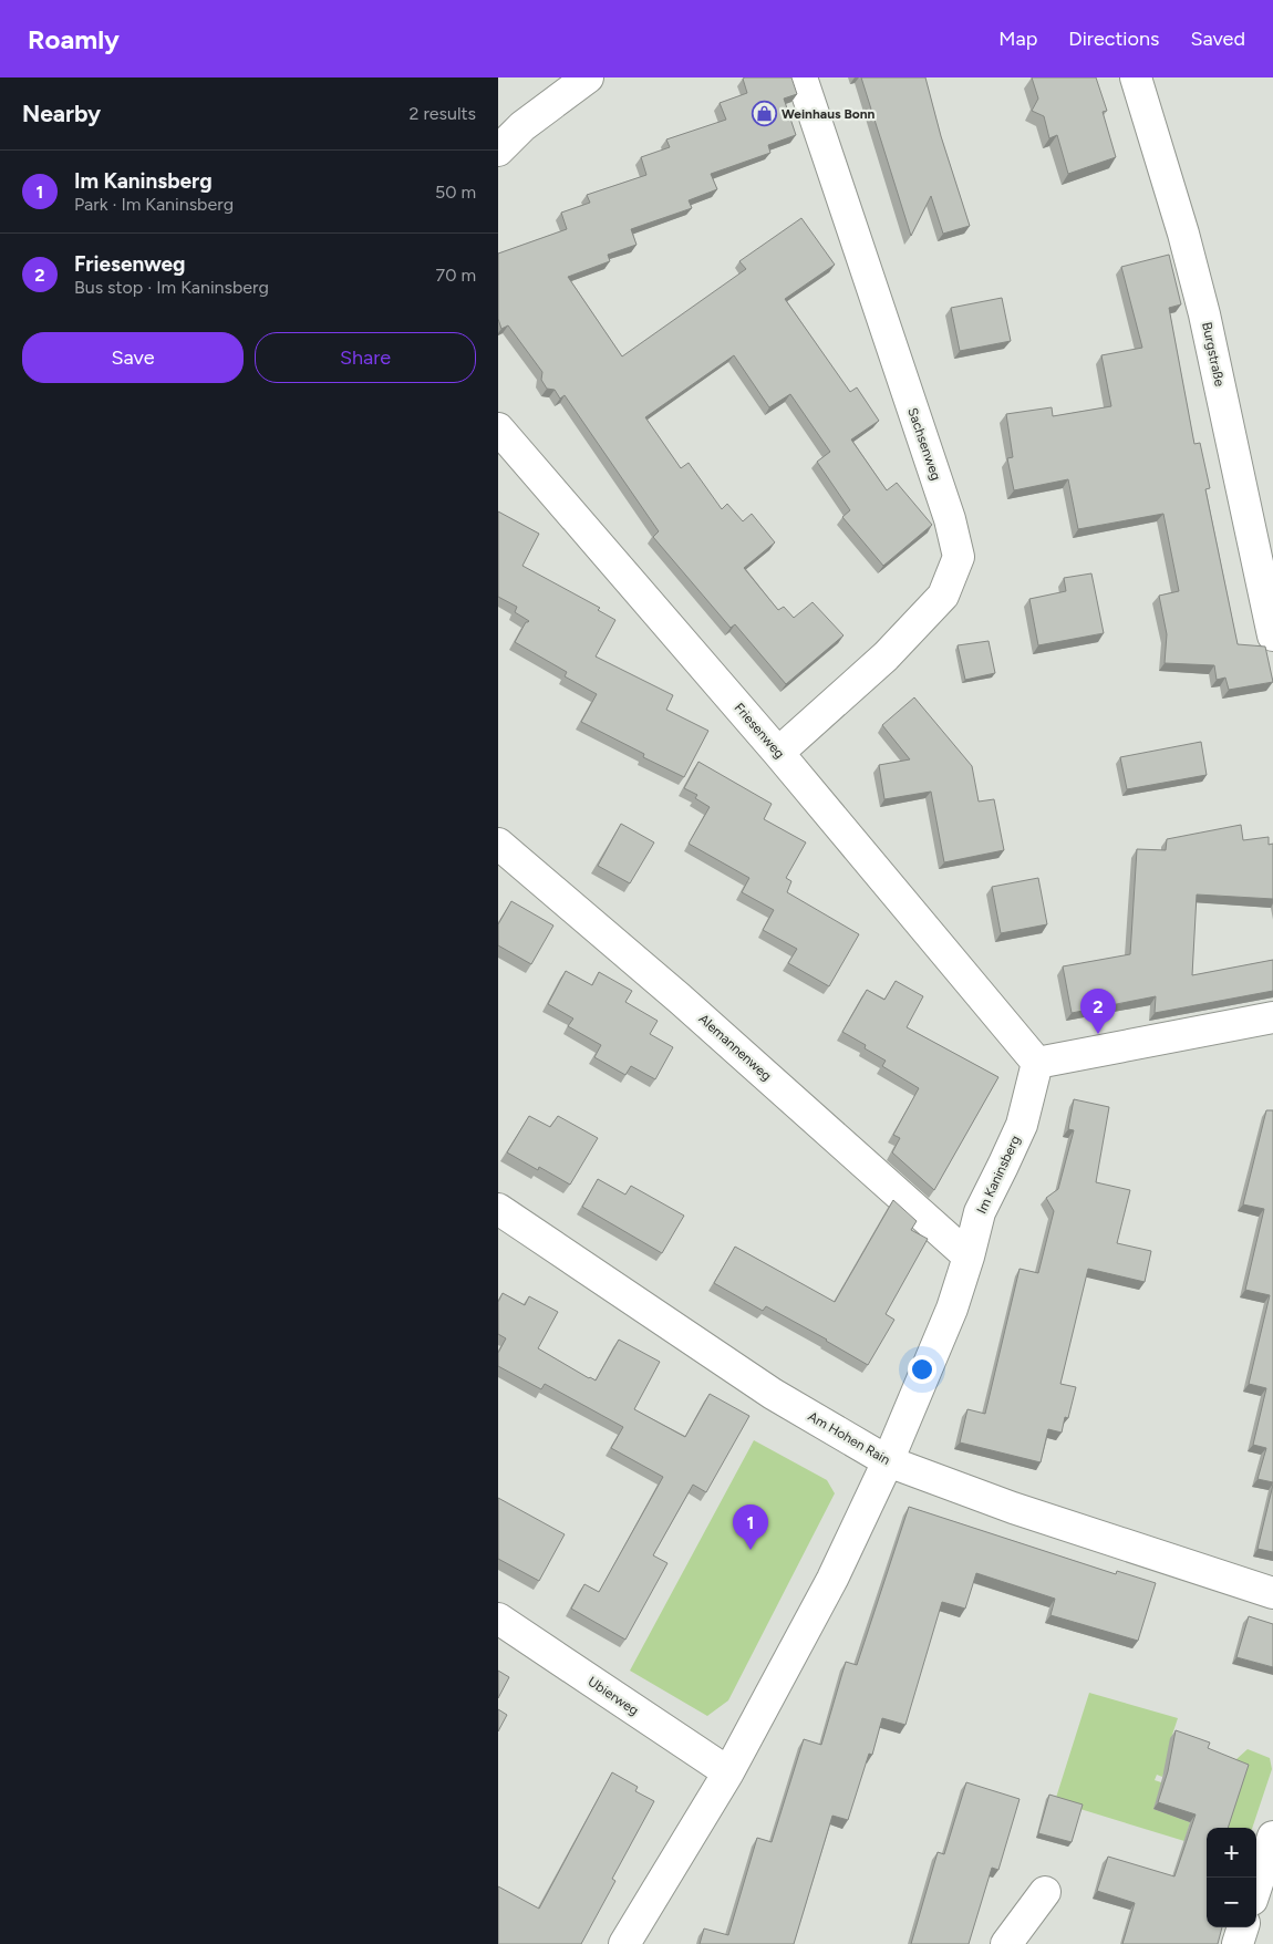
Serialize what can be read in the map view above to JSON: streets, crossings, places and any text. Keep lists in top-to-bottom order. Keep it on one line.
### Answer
{"streets":{"street":["Burgstraße","Sachsenweg","Friesenweg","Alemannenweg","Im Kaninsberg","Am Hohen Rain","Ubierweg"]},"crossings":[["Sachsenweg","Friesenweg"],["Friesenweg","Im Kaninsberg"],["Alemannenweg","Im Kaninsberg"],["Im Kaninsberg","Am Hohen Rain"],["Im Kaninsberg","Ubierweg"]],"places":{"shop":["Weinhaus Bonn"]},"page":{"header":"Roamly","nav":["Map","Directions","Saved"],"heading":["Nearby","2 results"],"list":[{"mark":"1","name":"Im Kaninsberg","note":"Park · Im Kaninsberg","value":"50 m"},{"mark":"2","name":"Friesenweg","note":"Bus stop · Im Kaninsberg","value":"70 m"}],"buttons":["Save","Share"],"pins":["2","1"],"map_buttons":["+","−"]}}
